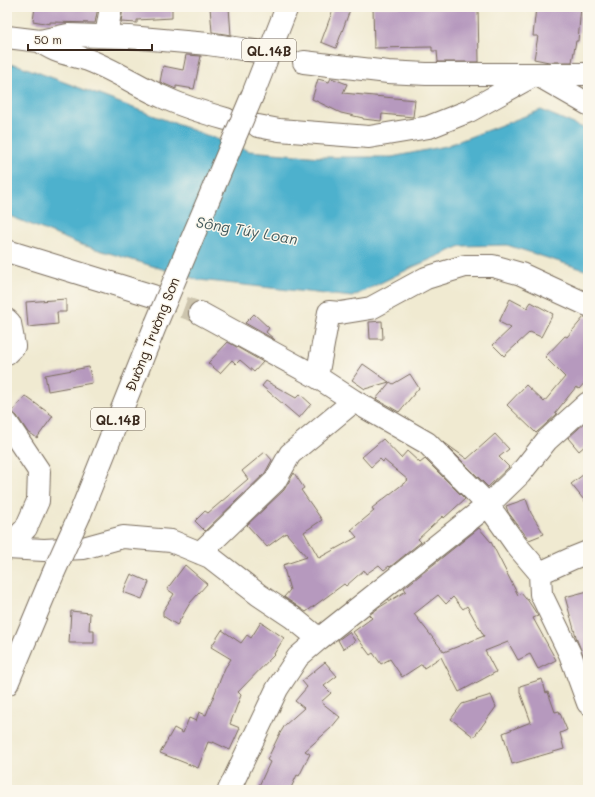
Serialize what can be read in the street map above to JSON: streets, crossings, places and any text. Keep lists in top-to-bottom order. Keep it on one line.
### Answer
{"streets":{"main road":["QL.14B","Đường Trường Sơn"]},"water":["Sông Túy Loan"],"scale_bar":"50 m"}
